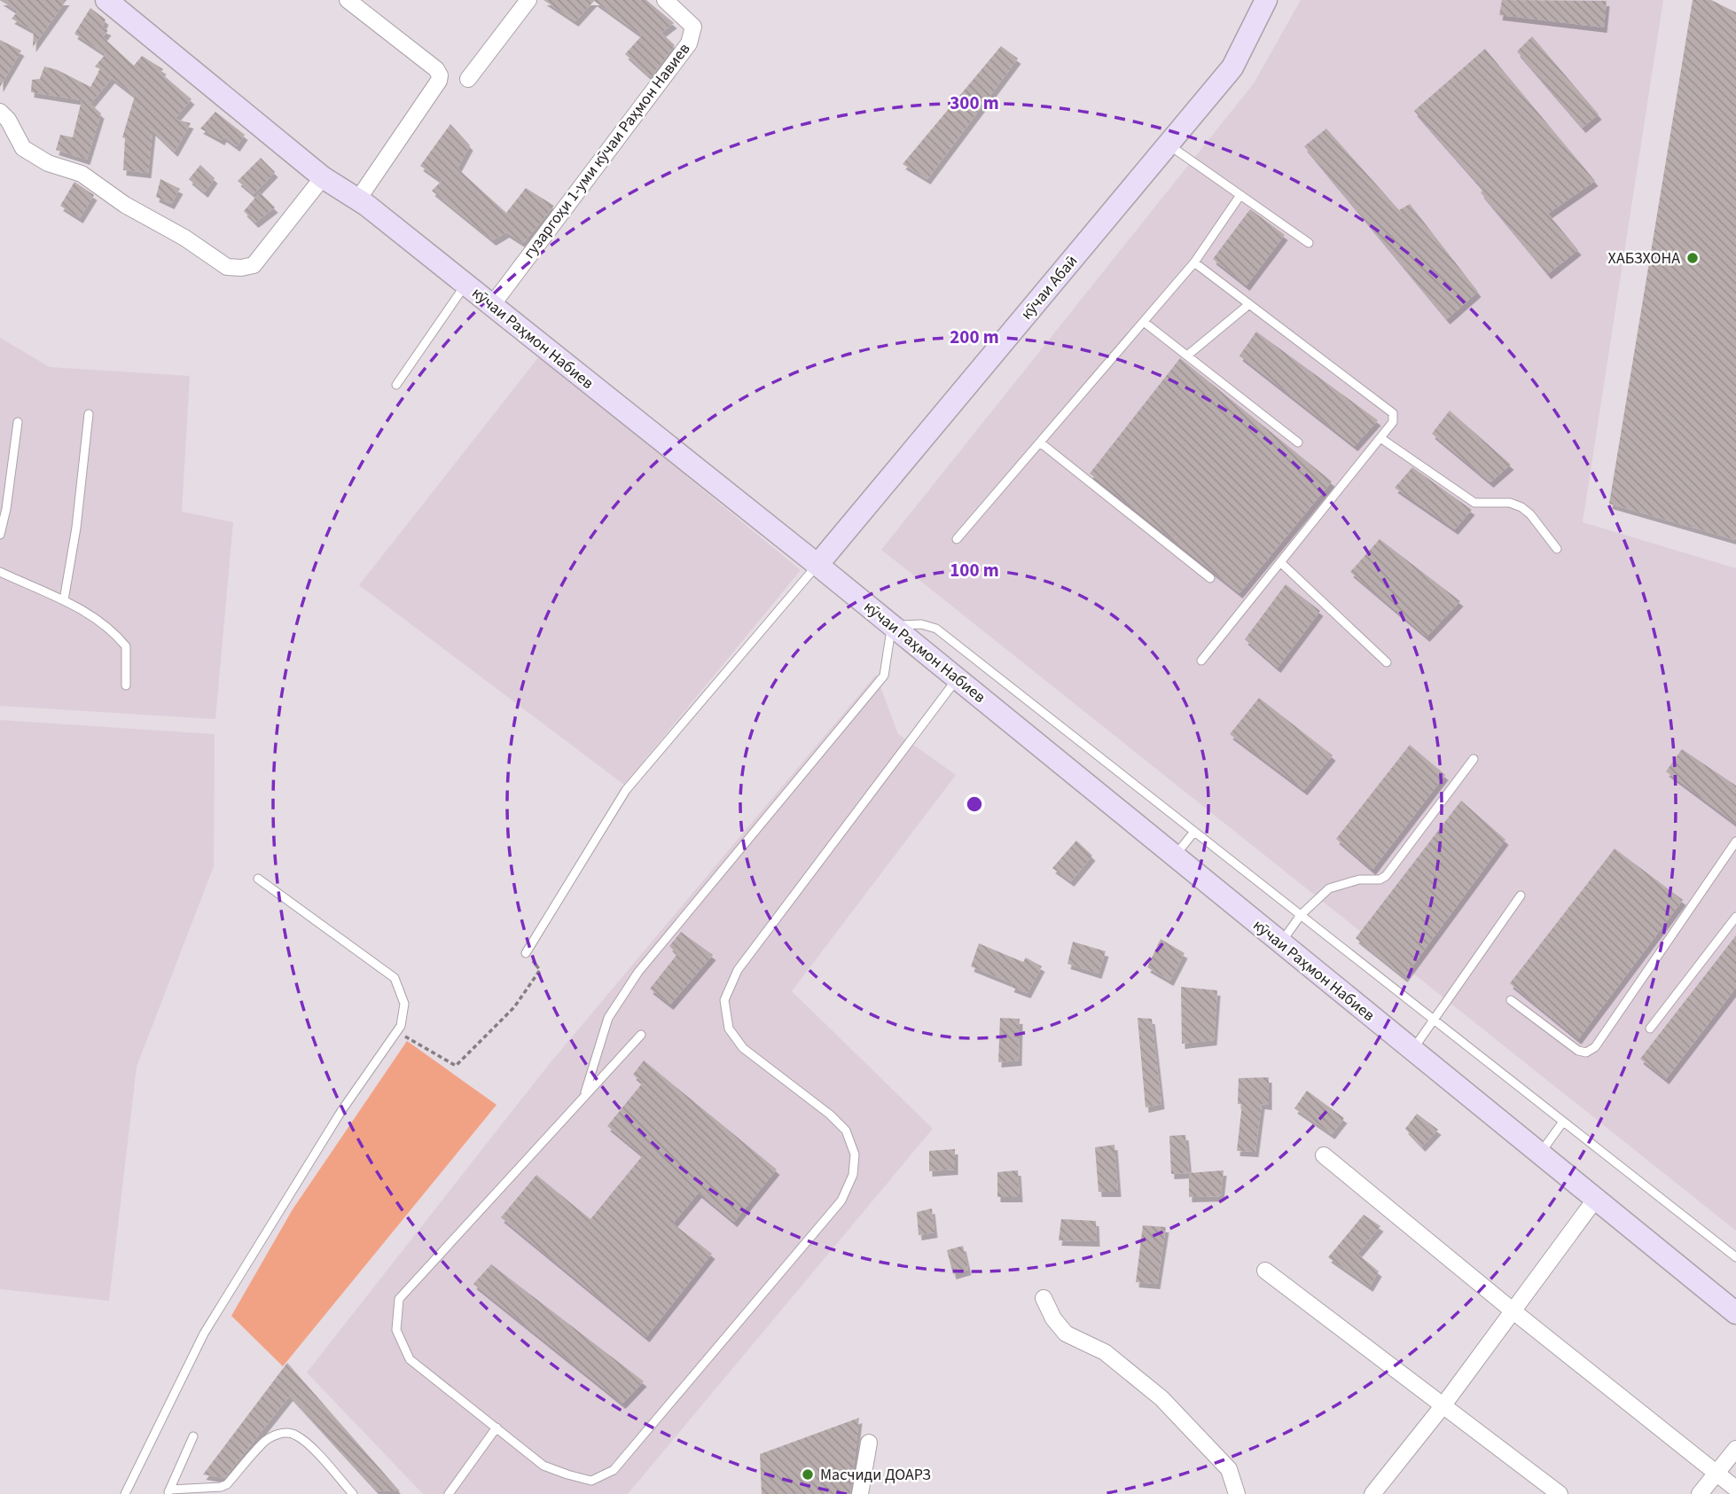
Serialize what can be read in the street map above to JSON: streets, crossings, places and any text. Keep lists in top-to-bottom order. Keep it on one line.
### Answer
{"streets":{"main road":["кӯчаи Абаӣ","кӯчаи Раҳмон Набиев"],"street":["гузаргоҳи 1-уми кӯчаи Раҳмон Навиев"]},"crossings":[["гузаргоҳи 1-уми кӯчаи Раҳмон Навиев","кӯчаи Раҳмон Набиев"],["кӯчаи Абаӣ","кӯчаи Раҳмон Набиев"]],"places":["ХАБЗХОНА","Масчиди ДОАРЗ"],"rings":["300 m","200 m","100 m"]}
